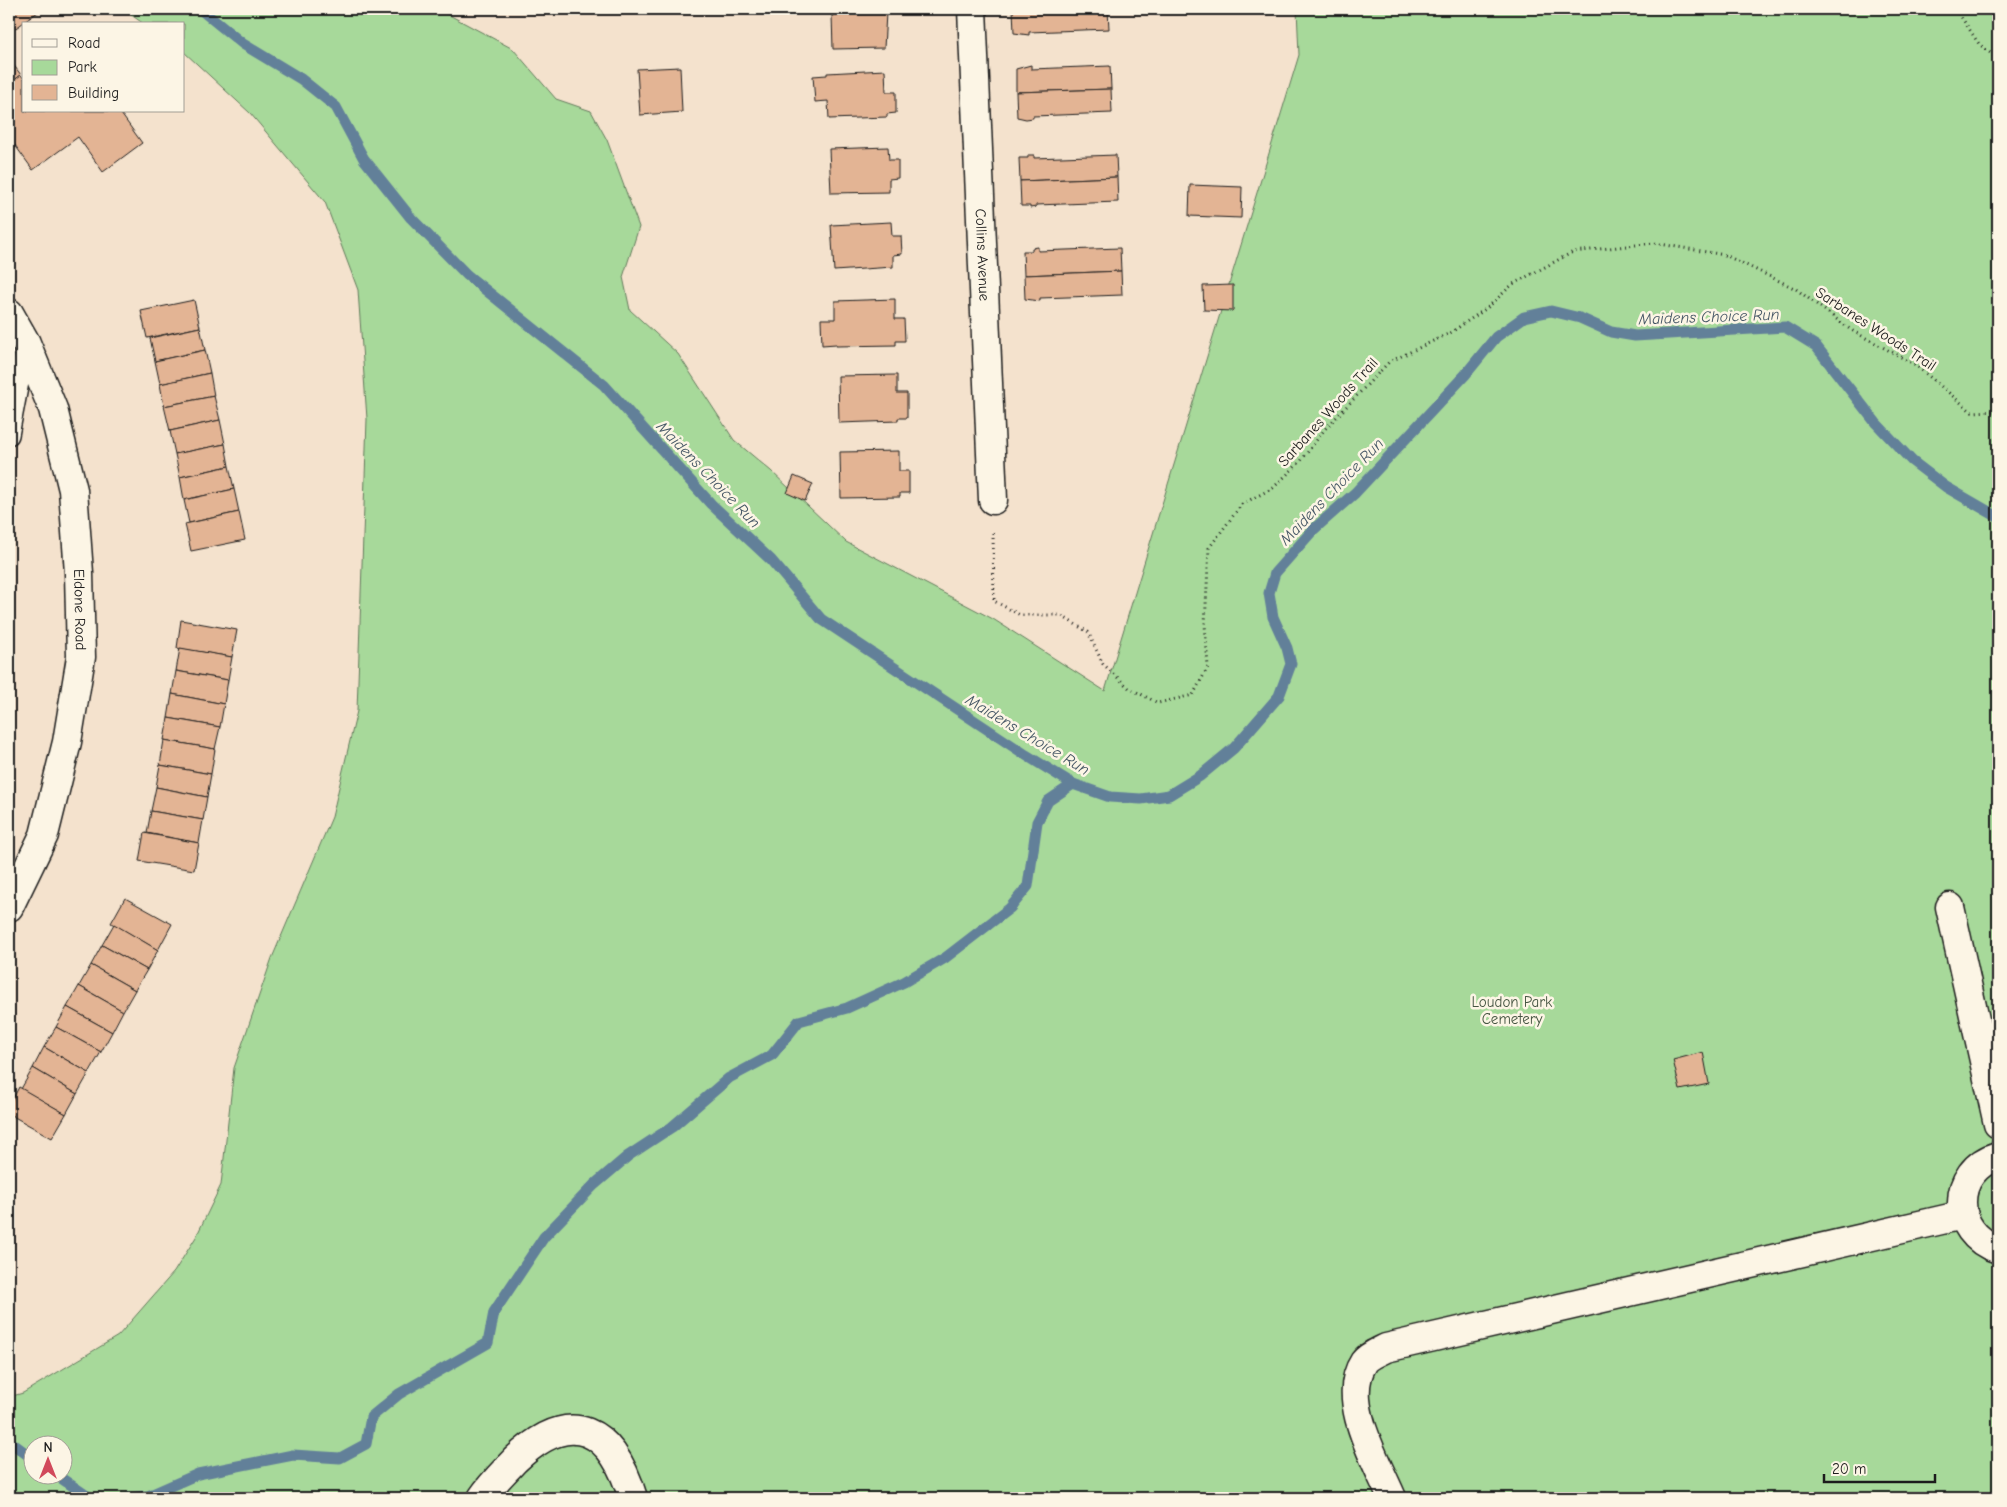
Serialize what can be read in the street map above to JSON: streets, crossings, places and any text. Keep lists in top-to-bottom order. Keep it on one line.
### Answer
{"streets":{"street":["Collins Avenue","Eldone Road"],"path":["Sarbanes Woods Trail"]},"crossings":[["Collins Avenue","Sarbanes Woods Trail"]],"water":["Maidens Choice Run"],"parks":["Loudon Park Cemetery"],"legend":["Road","Park","Building"],"scale_bar":"20 m","north":"top"}
